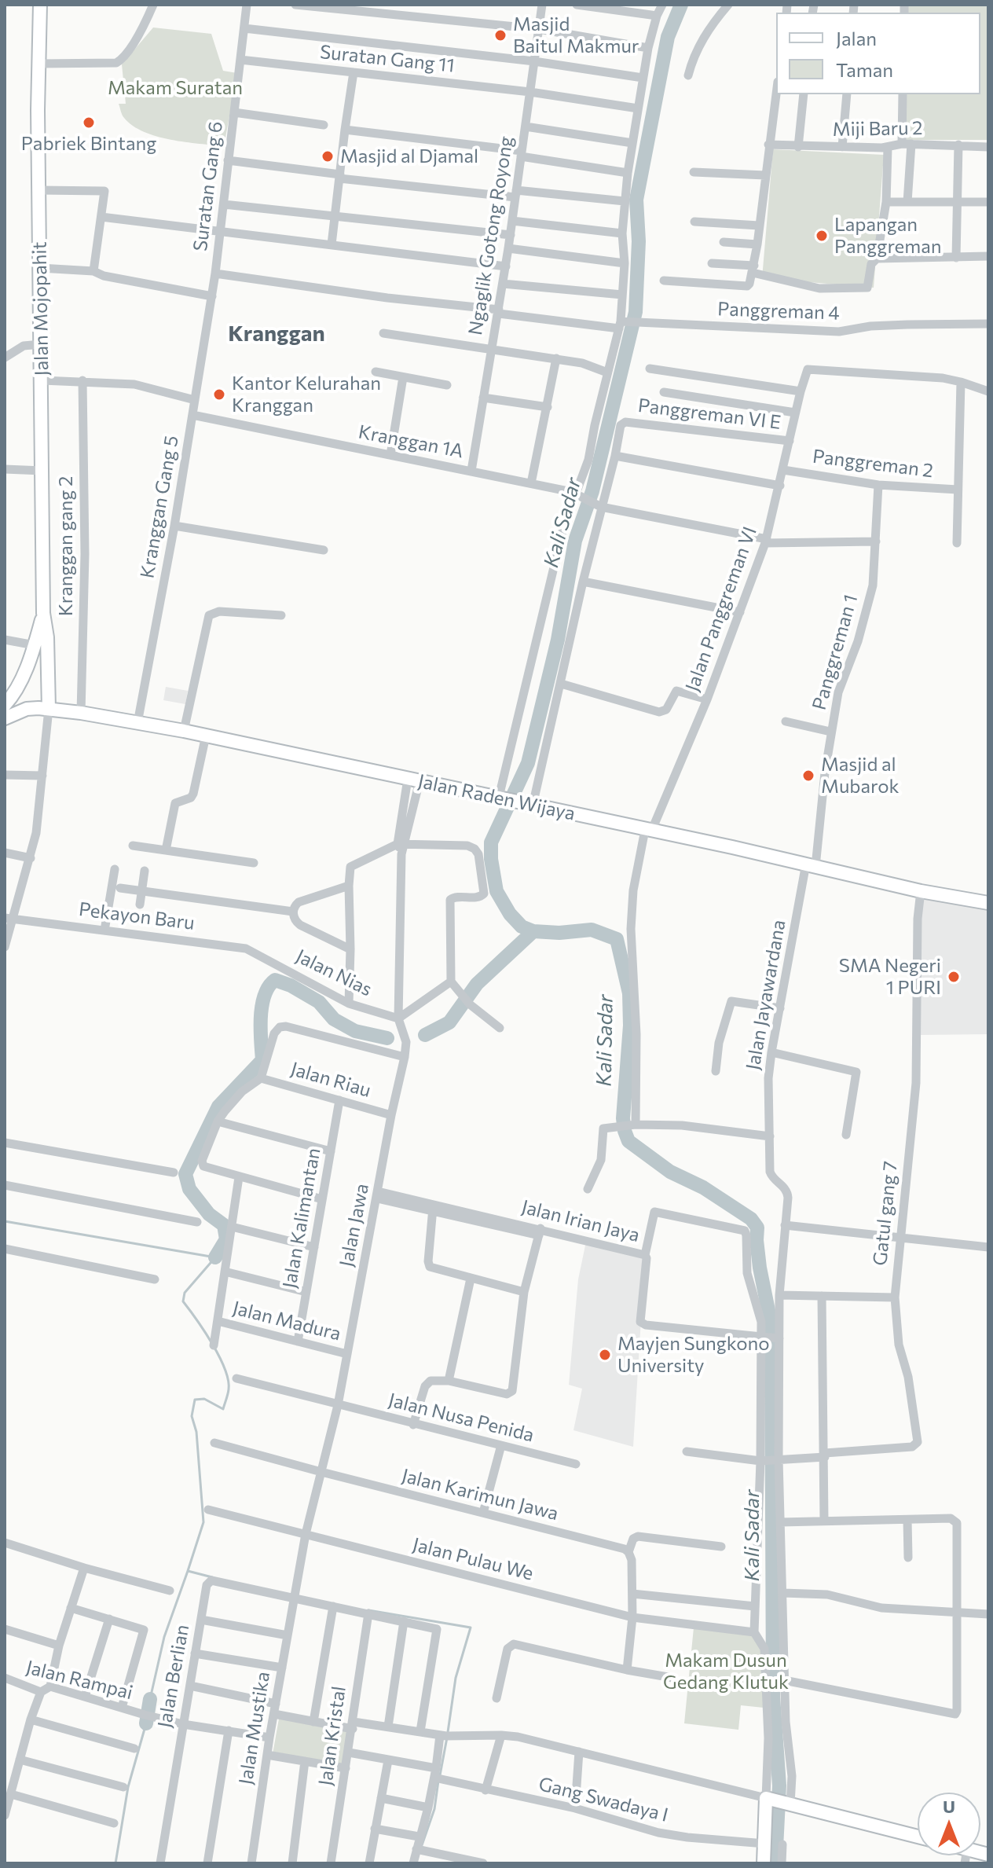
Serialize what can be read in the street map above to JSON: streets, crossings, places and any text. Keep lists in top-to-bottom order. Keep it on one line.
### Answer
{"streets":{"main road":["Jalan Mojopahit","Jalan Raden Wijaya"],"street":["Suratan Gang 11","Miji Baru 2","Suratan Gang 6","Ngaglik Gotong Royong","Panggreman 4","Panggreman VI E","Kranggan 1A","Panggreman 2","Kranggan Gang 5","Kranggan gang 2","Jalan Panggreman VI","Panggreman 1","Pekayon Baru","Jalan Nias","Jalan Jayawardana","Jalan Riau","Gatul gang 7","Jalan Kalimantan","Jalan Irian Jaya","Jalan Jawa","Jalan Madura","Jalan Nusa Penida","Jalan Karimun Jawa","Jalan Pulau We","Jalan Berlian","Jalan Rampai","Jalan Mustika","Jalan Kristal","Gang Swadaya I"]},"crossings":[["Suratan Gang 11","Suratan Gang 6"],["Suratan Gang 11","Ngaglik Gotong Royong"],["Suratan Gang 6","Panggreman 4"],["Suratan Gang 6","Kranggan Gang 5"],["Ngaglik Gotong Royong","Panggreman 4"],["Ngaglik Gotong Royong","Kranggan 1A"],["Jalan Mojopahit","Jalan Raden Wijaya"],["Panggreman VI E","Jalan Panggreman VI"],["Kranggan 1A","Kranggan Gang 5"],["Kranggan 1A","Jalan Panggreman VI"],["Kranggan 1A","Panggreman 1"],["Panggreman 2","Jalan Panggreman VI"],["Panggreman 2","Panggreman 1"],["Kranggan Gang 5","Jalan Raden Wijaya"],["Kranggan gang 2","Jalan Raden Wijaya"],["Jalan Panggreman VI","Jalan Raden Wijaya"],["Panggreman 1","Jalan Raden Wijaya"],["Panggreman 1","Jalan Jayawardana"],["Jalan Raden Wijaya","Jalan Jayawardana"],["Jalan Raden Wijaya","Gatul gang 7"],["Jalan Raden Wijaya","Jalan Jawa"],["Pekayon Baru","Jalan Nias"],["Jalan Nias","Jalan Jawa"],["Jalan Jayawardana","Jalan Irian Jaya"],["Jalan Riau","Jalan Kalimantan"],["Jalan Riau","Jalan Jawa"],["Jalan Kalimantan","Jalan Madura"],["Jalan Irian Jaya","Jalan Jawa"],["Jalan Jawa","Jalan Madura"],["Jalan Jawa","Jalan Nusa Penida"],["Jalan Jawa","Jalan Karimun Jawa"],["Jalan Jawa","Jalan Pulau We"],["Jalan Jawa","Jalan Berlian"],["Jalan Jawa","Jalan Mustika"],["Jalan Berlian","Jalan Rampai"],["Jalan Berlian","Jalan Mustika"],["Jalan Rampai","Jalan Mustika"],["Jalan Kristal","Gang Swadaya I"]],"districts":["Kranggan"],"water":["Kali Sadar"],"parks":["Makam Suratan","Makam Dusun Gedang Klutuk"],"places":["Masjid Baitul Makmur","Pabriek Bintang","Masjid al Djamal","Lapangan Panggreman","Kantor Kelurahan Kranggan","Masjid al Mubarok","SMA Negeri 1 PURI","Mayjen Sungkono University"],"legend":["Jalan","Taman"],"north":"top"}
